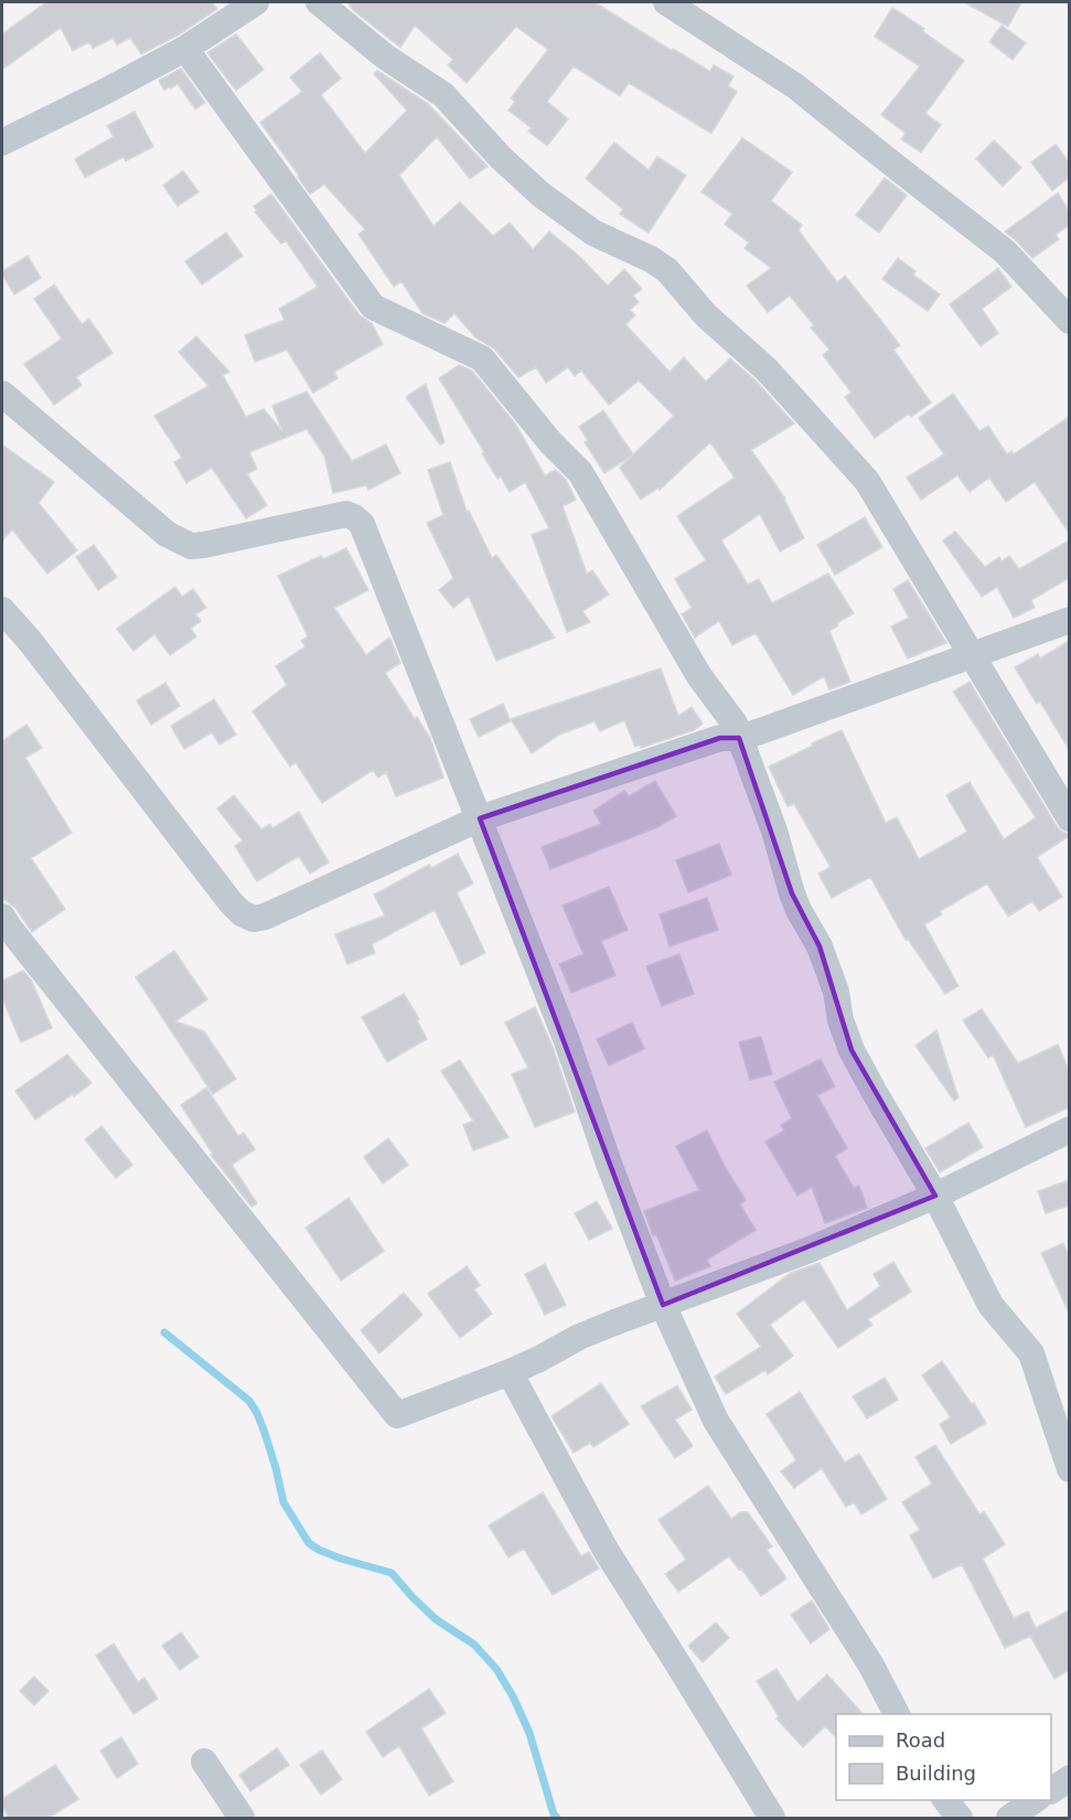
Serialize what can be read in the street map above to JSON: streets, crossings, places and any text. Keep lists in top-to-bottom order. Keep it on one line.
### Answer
{"legend":["Road","Building"]}
